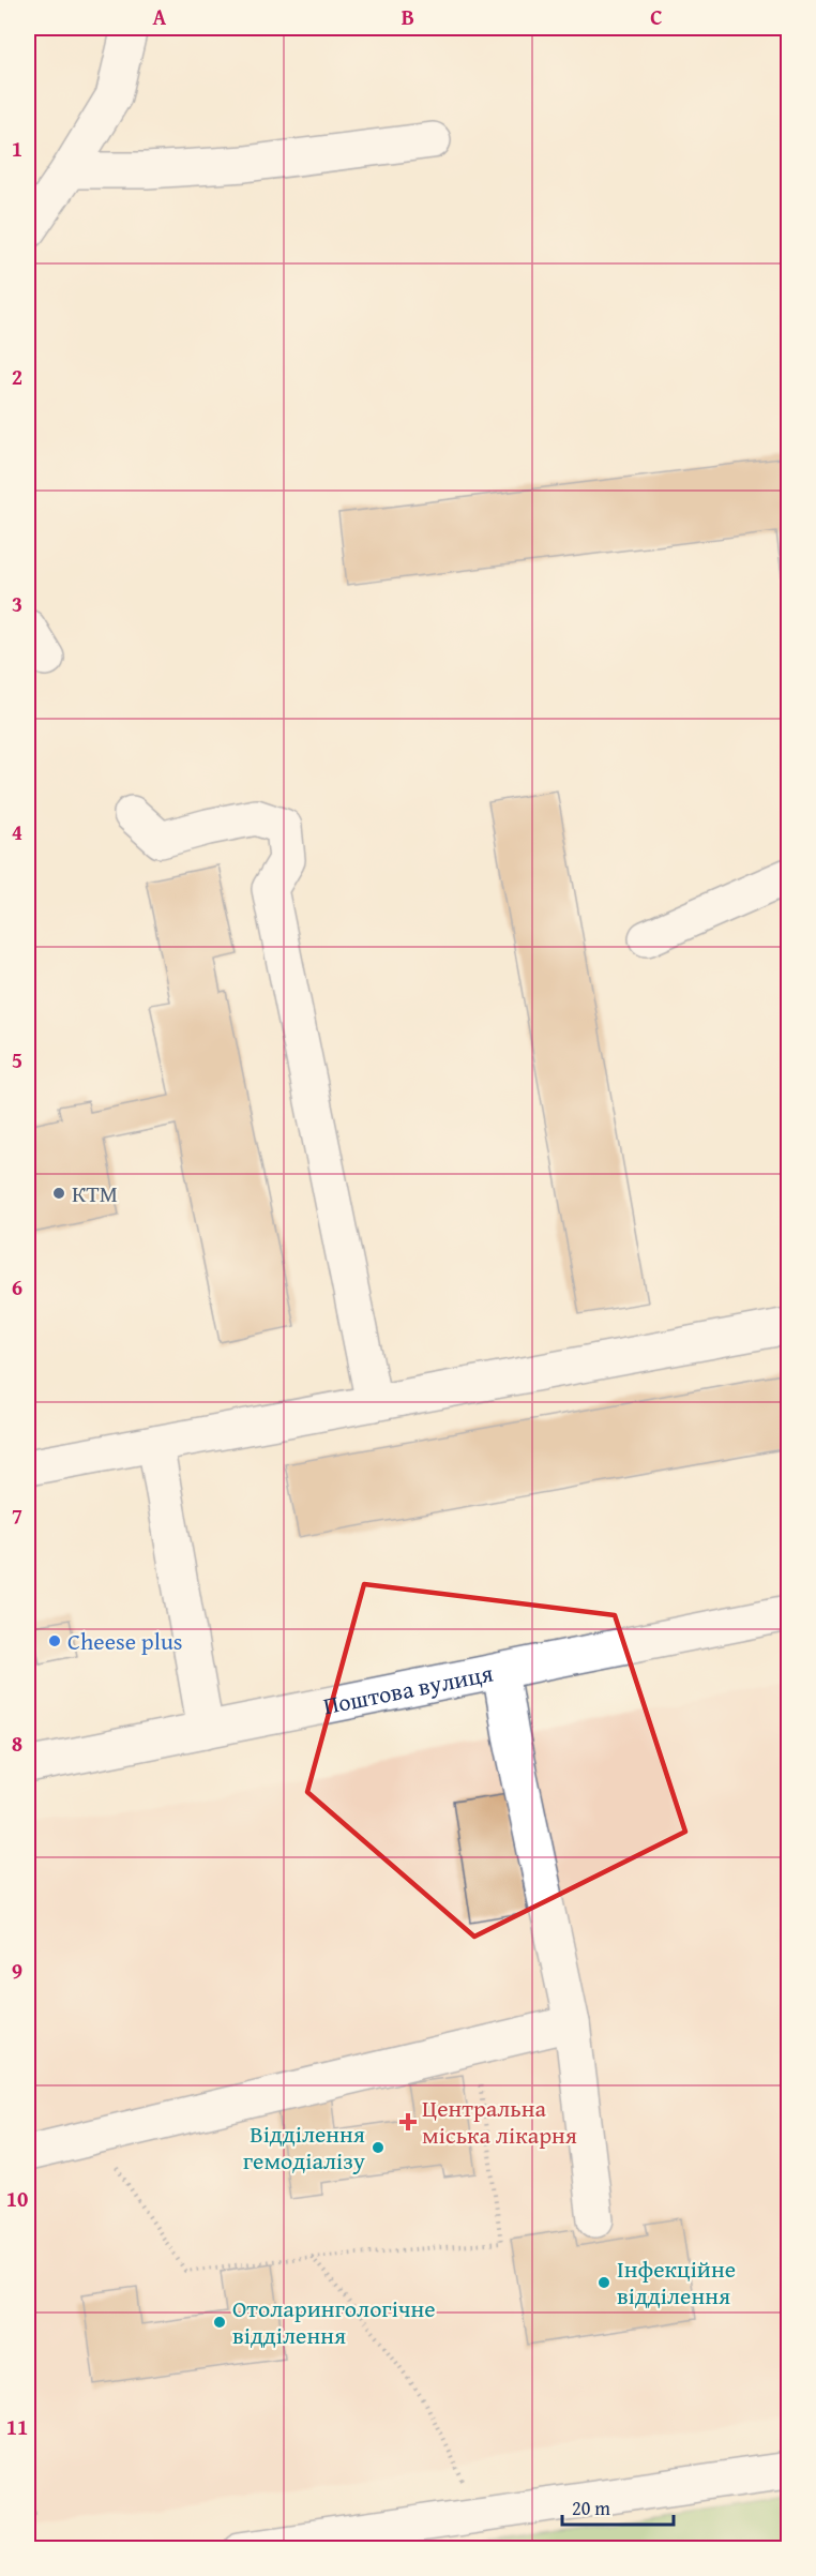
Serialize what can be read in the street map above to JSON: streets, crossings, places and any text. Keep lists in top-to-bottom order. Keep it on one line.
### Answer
{"streets":{"street":["Поштова вулиця"]},"places":{"other":["КТМ","Cheese plus","Відділення гемодіалізу","Інфекційне відділення","Отоларингологічне відділення"],"health":["Центральна міська лікарня"]},"scale_bar":"20 m","grid":{"columns":["A","B","C"],"rows":["1","2","3","4","5","6","7","8","9","10","11"]}}
